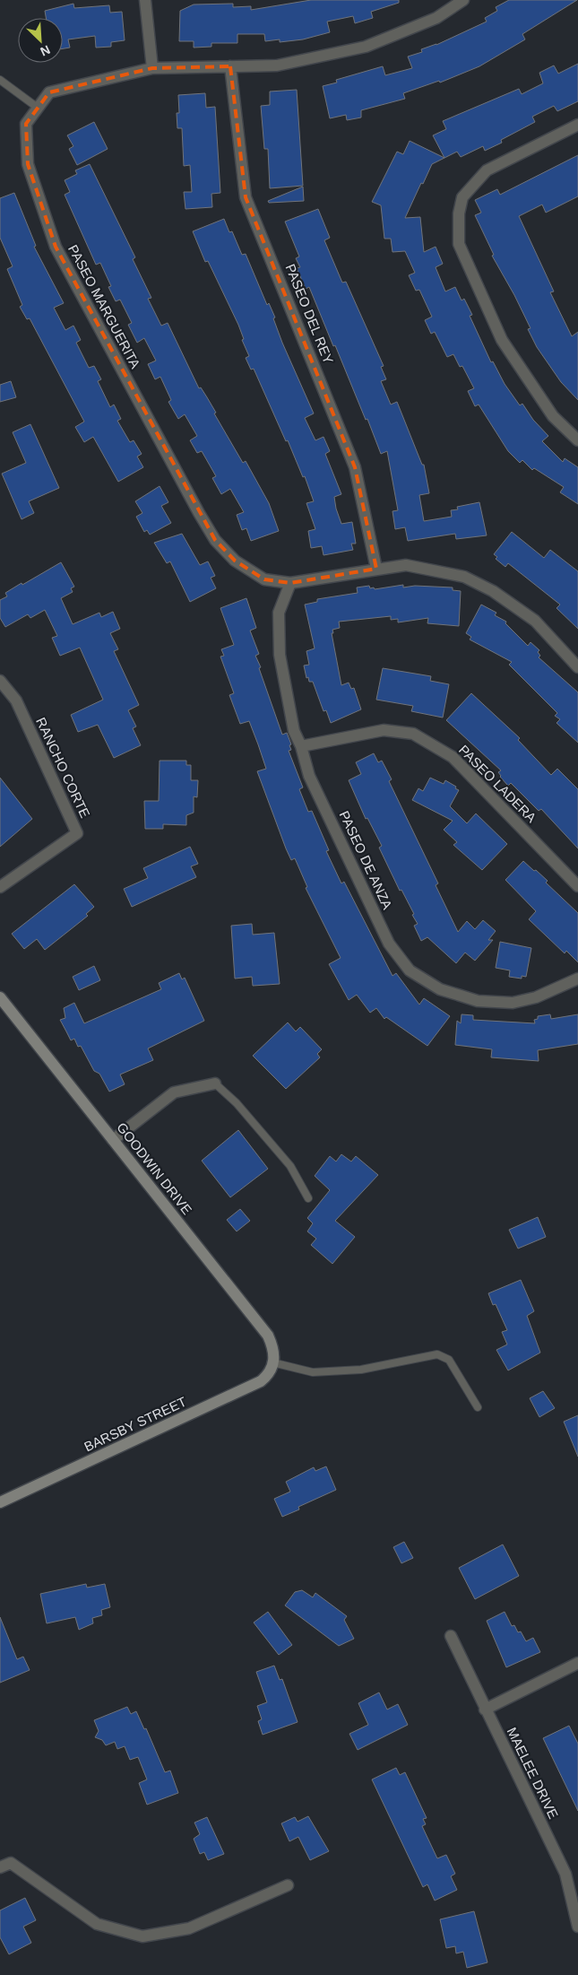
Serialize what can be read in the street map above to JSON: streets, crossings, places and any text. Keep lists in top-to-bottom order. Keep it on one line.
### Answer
{"streets":{"street":["PASEO MARGUERITA","PASEO DEL REY","RANCHO CORTE","PASEO LADERA","PASEO DE ANZA","GOODWIN DRIVE","BARSBY STREET","MAELEE DRIVE"]},"crossings":[["PASEO MARGUERITA","PASEO DEL REY"],["PASEO MARGUERITA","PASEO DE ANZA"],["PASEO LADERA","PASEO DE ANZA"],["GOODWIN DRIVE","BARSBY STREET"]],"north":"bottom right"}
